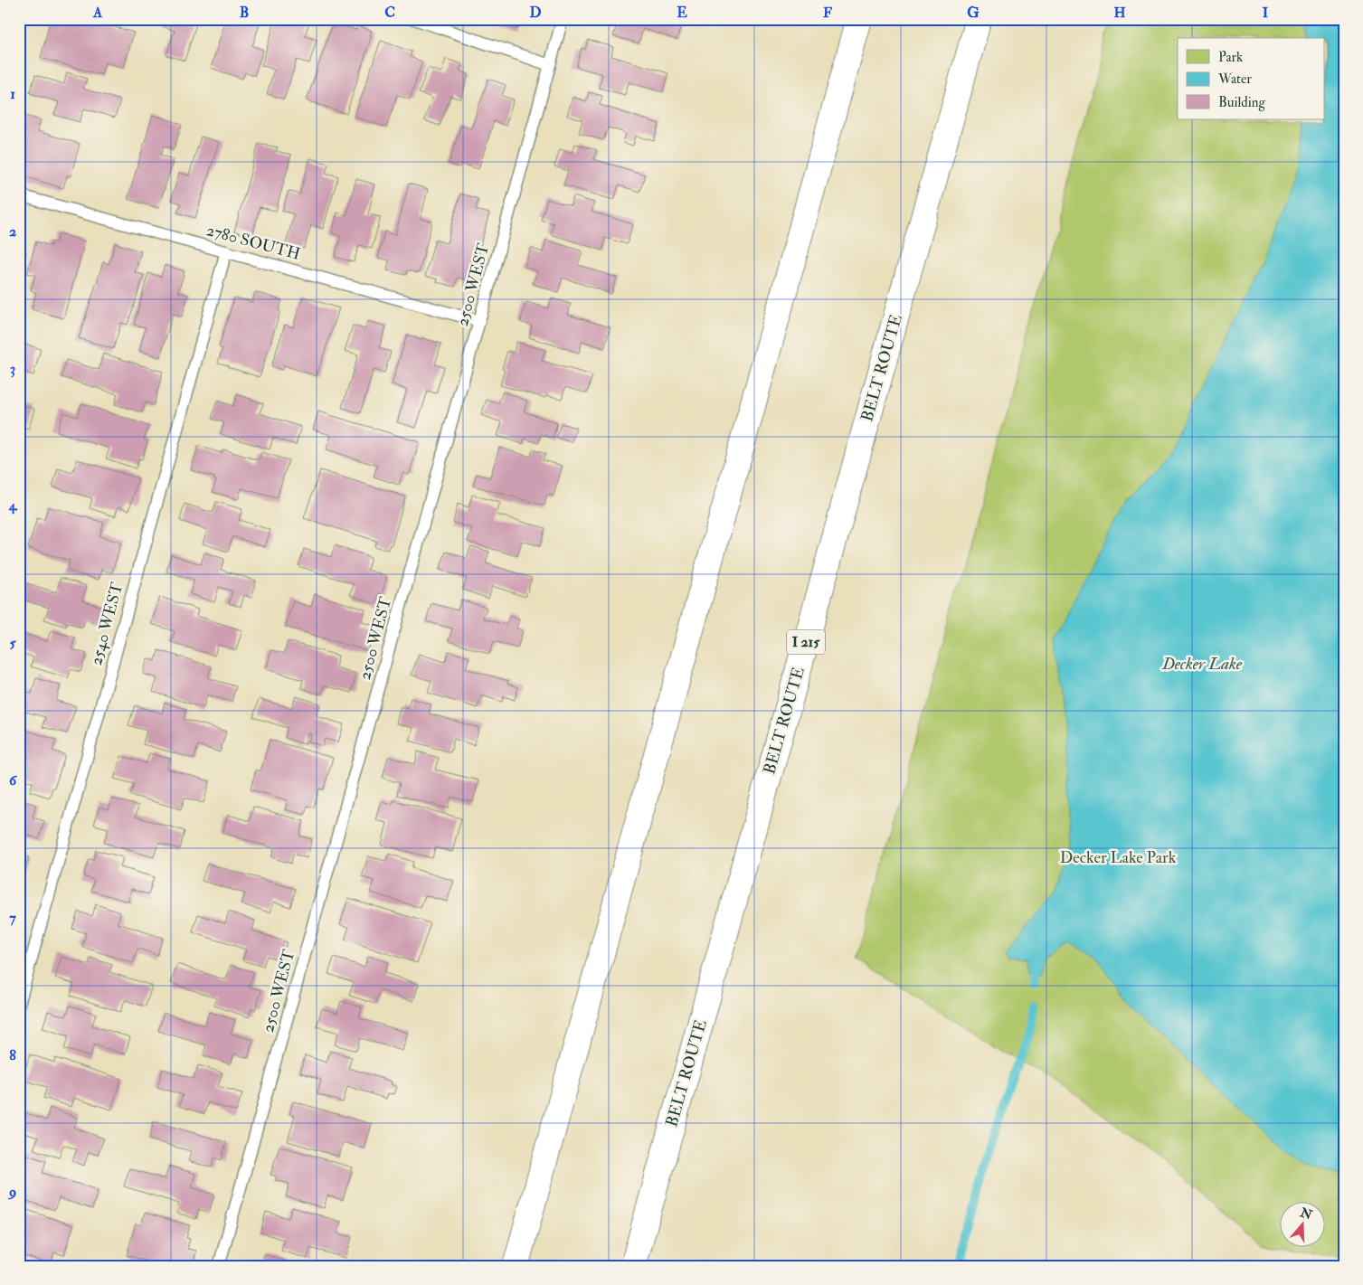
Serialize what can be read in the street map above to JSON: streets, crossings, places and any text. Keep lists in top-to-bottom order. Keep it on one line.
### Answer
{"streets":{"highway":["BELT ROUTE","I 215"],"lane":["2780 SOUTH","2500 WEST","2540 WEST"]},"crossings":[["2780 SOUTH","2500 WEST"],["2780 SOUTH","2540 WEST"]],"water":["Decker Lake"],"parks":["Decker Lake Park"],"legend":["Park","Water","Building"],"north":"top","grid":{"columns":["A","B","C","D","E","F","G","H","I"],"rows":["1","2","3","4","5","6","7","8","9"]}}
